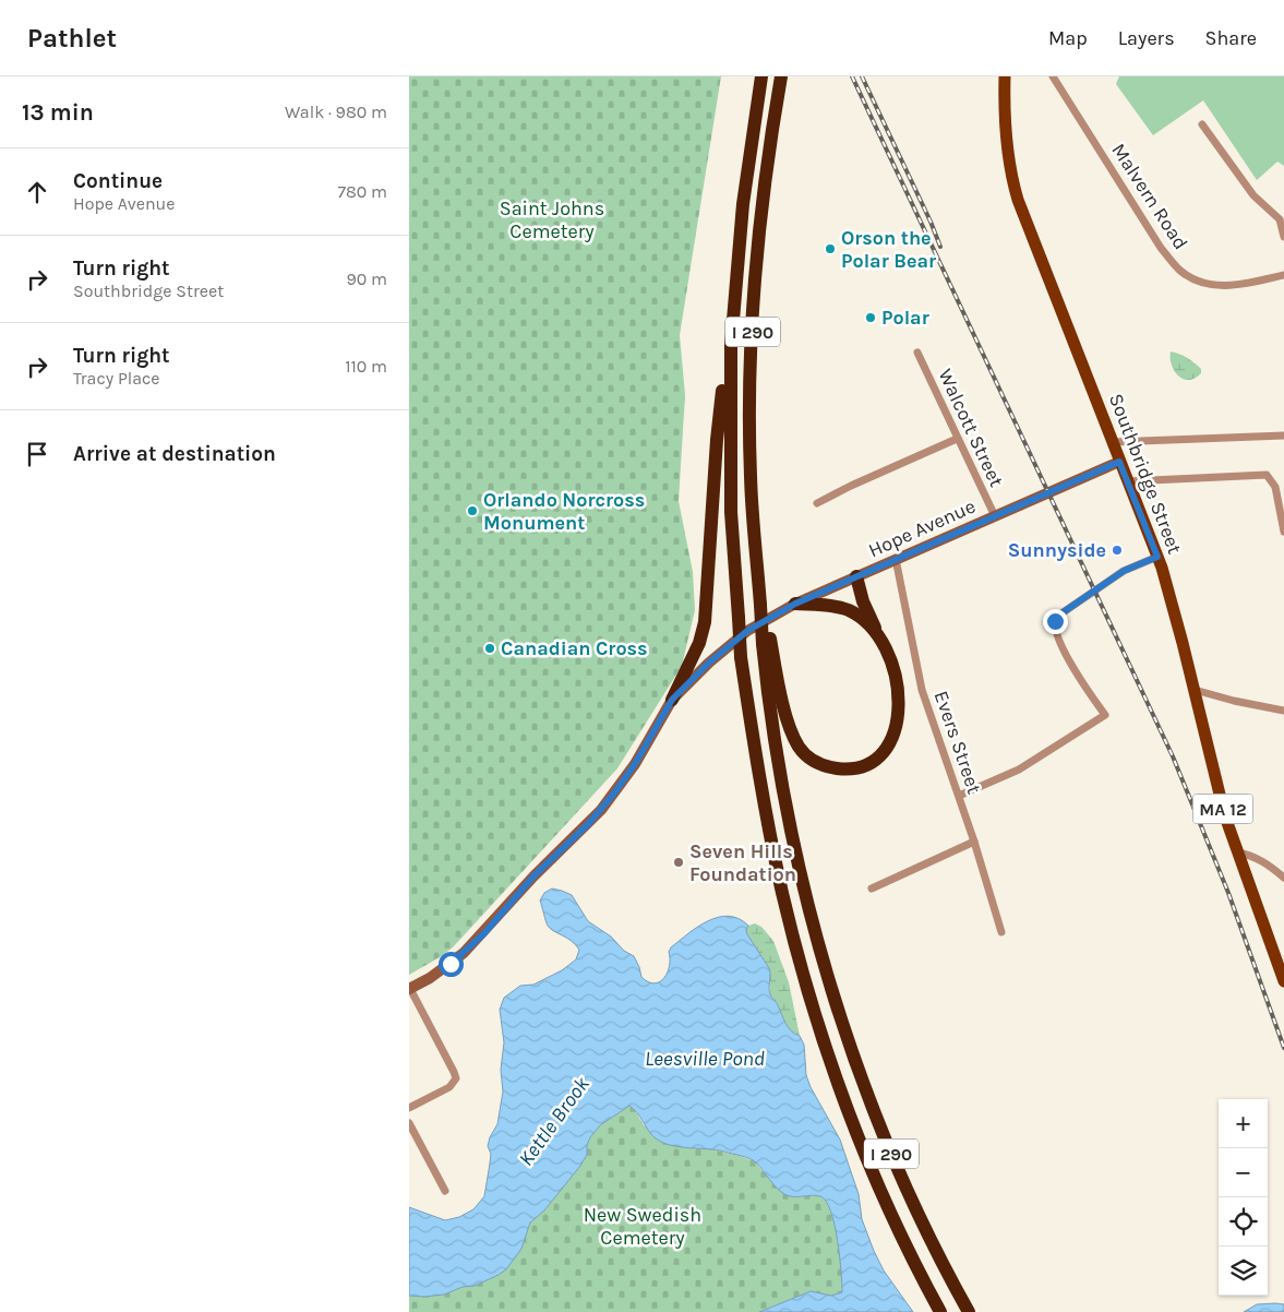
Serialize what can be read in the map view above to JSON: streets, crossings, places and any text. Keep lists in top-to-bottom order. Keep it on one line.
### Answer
{"streets":{"highway":["I 290"],"main road":["Southbridge Street","Hope Avenue","MA 12"],"street":["Malvern Road","Walcott Street","Evers Street"]},"crossings":[["Walcott Street","Hope Avenue"],["Southbridge Street","Hope Avenue"],["Hope Avenue","Evers Street"]],"water":["Leesville Pond","Kettle Brook"],"parks":["Saint Johns Cemetery","New Swedish Cemetery"],"places":["Orson the Polar Bear","Polar","Orlando Norcross Monument","Sunnyside","Canadian Cross","Seven Hills Foundation"],"page":{"header":"Pathlet","nav":["Map","Layers","Share"],"heading":["13 min","Walk · 980 m"],"list":[["Continue","Hope Avenue","780 m"],["Turn right","Southbridge Street","90 m"],["Turn right","Tracy Place","110 m"],"Arrive at destination"],"map_buttons":["+","−"]}}
